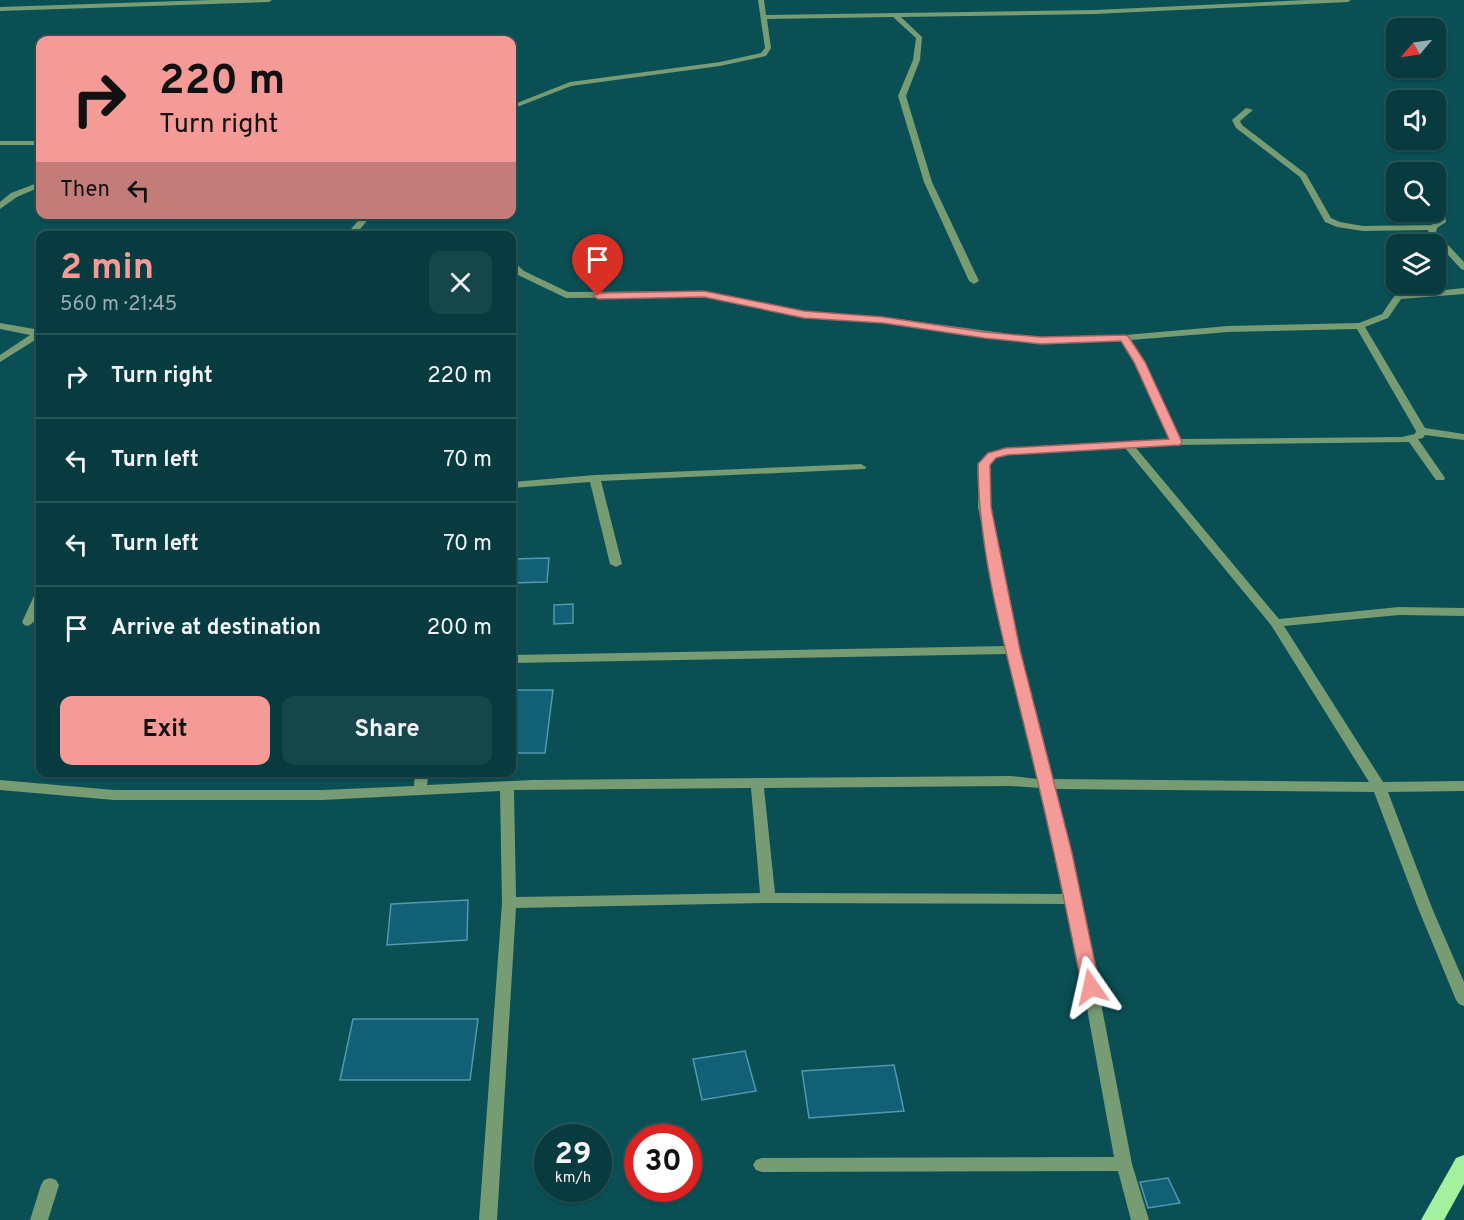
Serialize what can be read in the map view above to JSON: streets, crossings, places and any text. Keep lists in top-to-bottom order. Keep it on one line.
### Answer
{"north":"bottom left","page":{"turn":["220 m","Turn right"],"then":"Then","heading":["2 min","560 m · 21:45"],"list":[{"name":"Turn right","value":"220 m"},{"name":"Turn left","value":"70 m"},{"name":"Turn left","value":"70 m"},{"name":"Arrive at destination","value":"200 m"}],"buttons":["Exit","Share"],"speed":"29 km/h","limit":"30"}}
